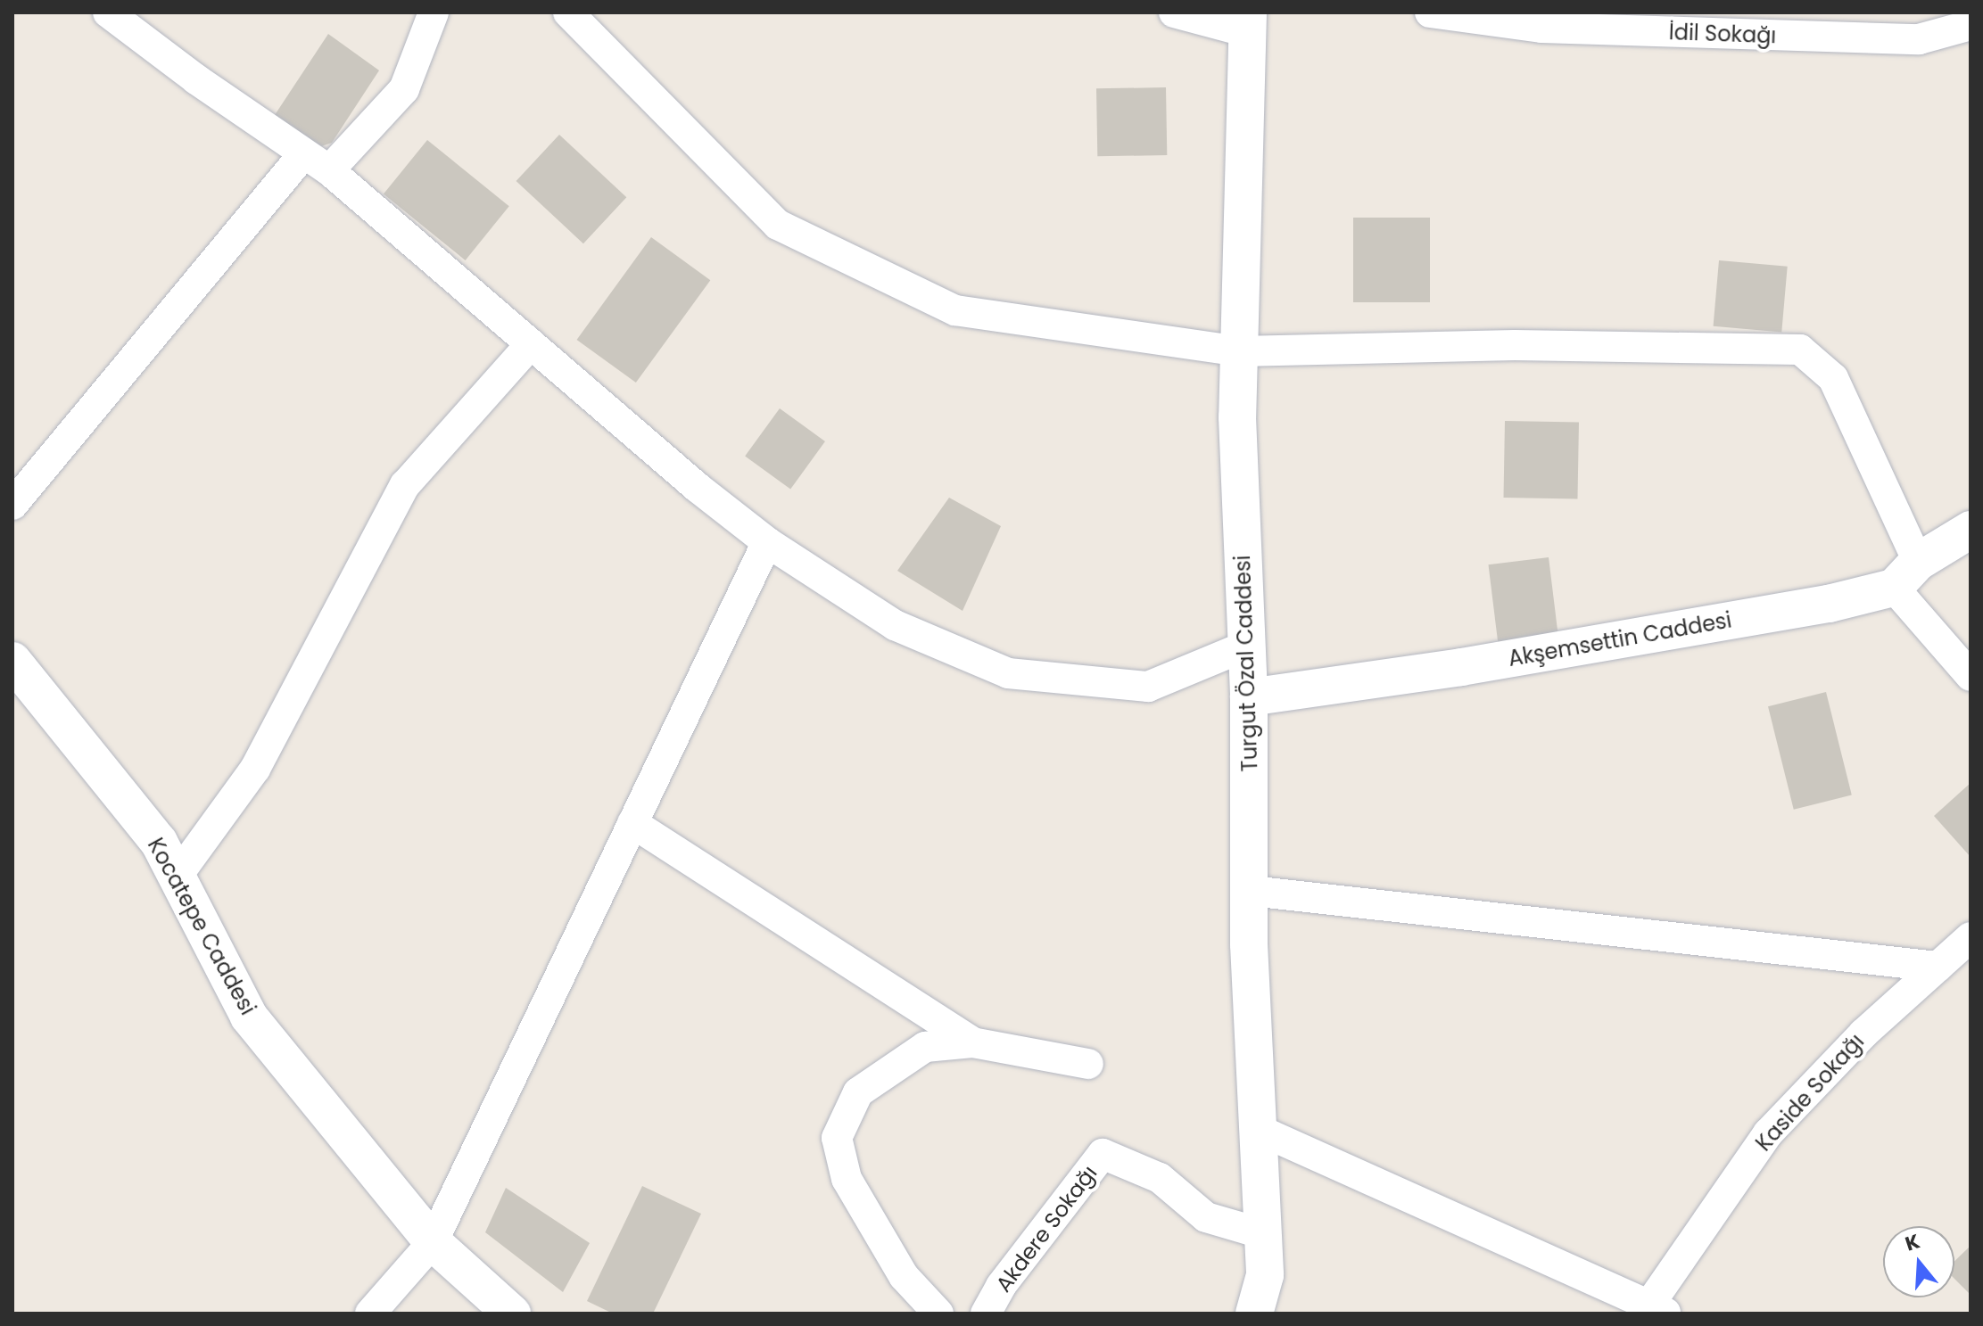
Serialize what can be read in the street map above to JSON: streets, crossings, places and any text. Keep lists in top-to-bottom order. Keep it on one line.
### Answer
{"streets":{"street":["İdil Sokağı","Akşemsettin Caddesi","Turgut Özal Caddesi","Kocatepe Caddesi","Kaside Sokağı","Akdere Sokağı"]},"crossings":[["Akşemsettin Caddesi","Turgut Özal Caddesi"],["Turgut Özal Caddesi","Akdere Sokağı"]],"north":"top"}
